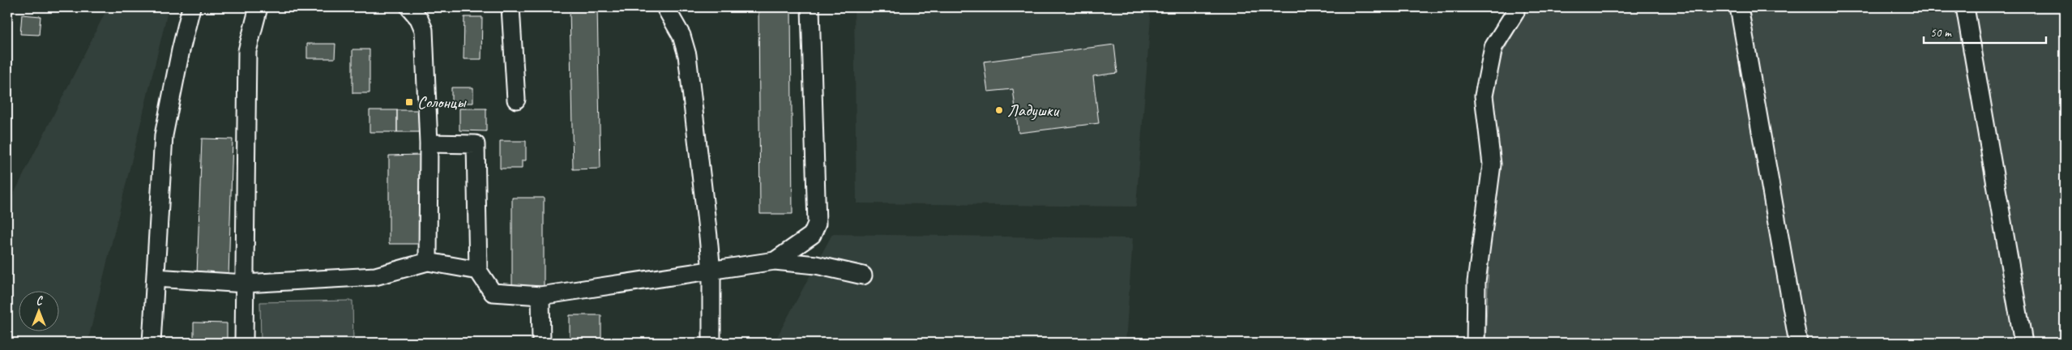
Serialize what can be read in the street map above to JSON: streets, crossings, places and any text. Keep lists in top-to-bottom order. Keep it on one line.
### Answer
{"places":{"transit":["Солонцы"],"other":["Ладушки"]},"scale_bar":"50 m","north":"top"}
